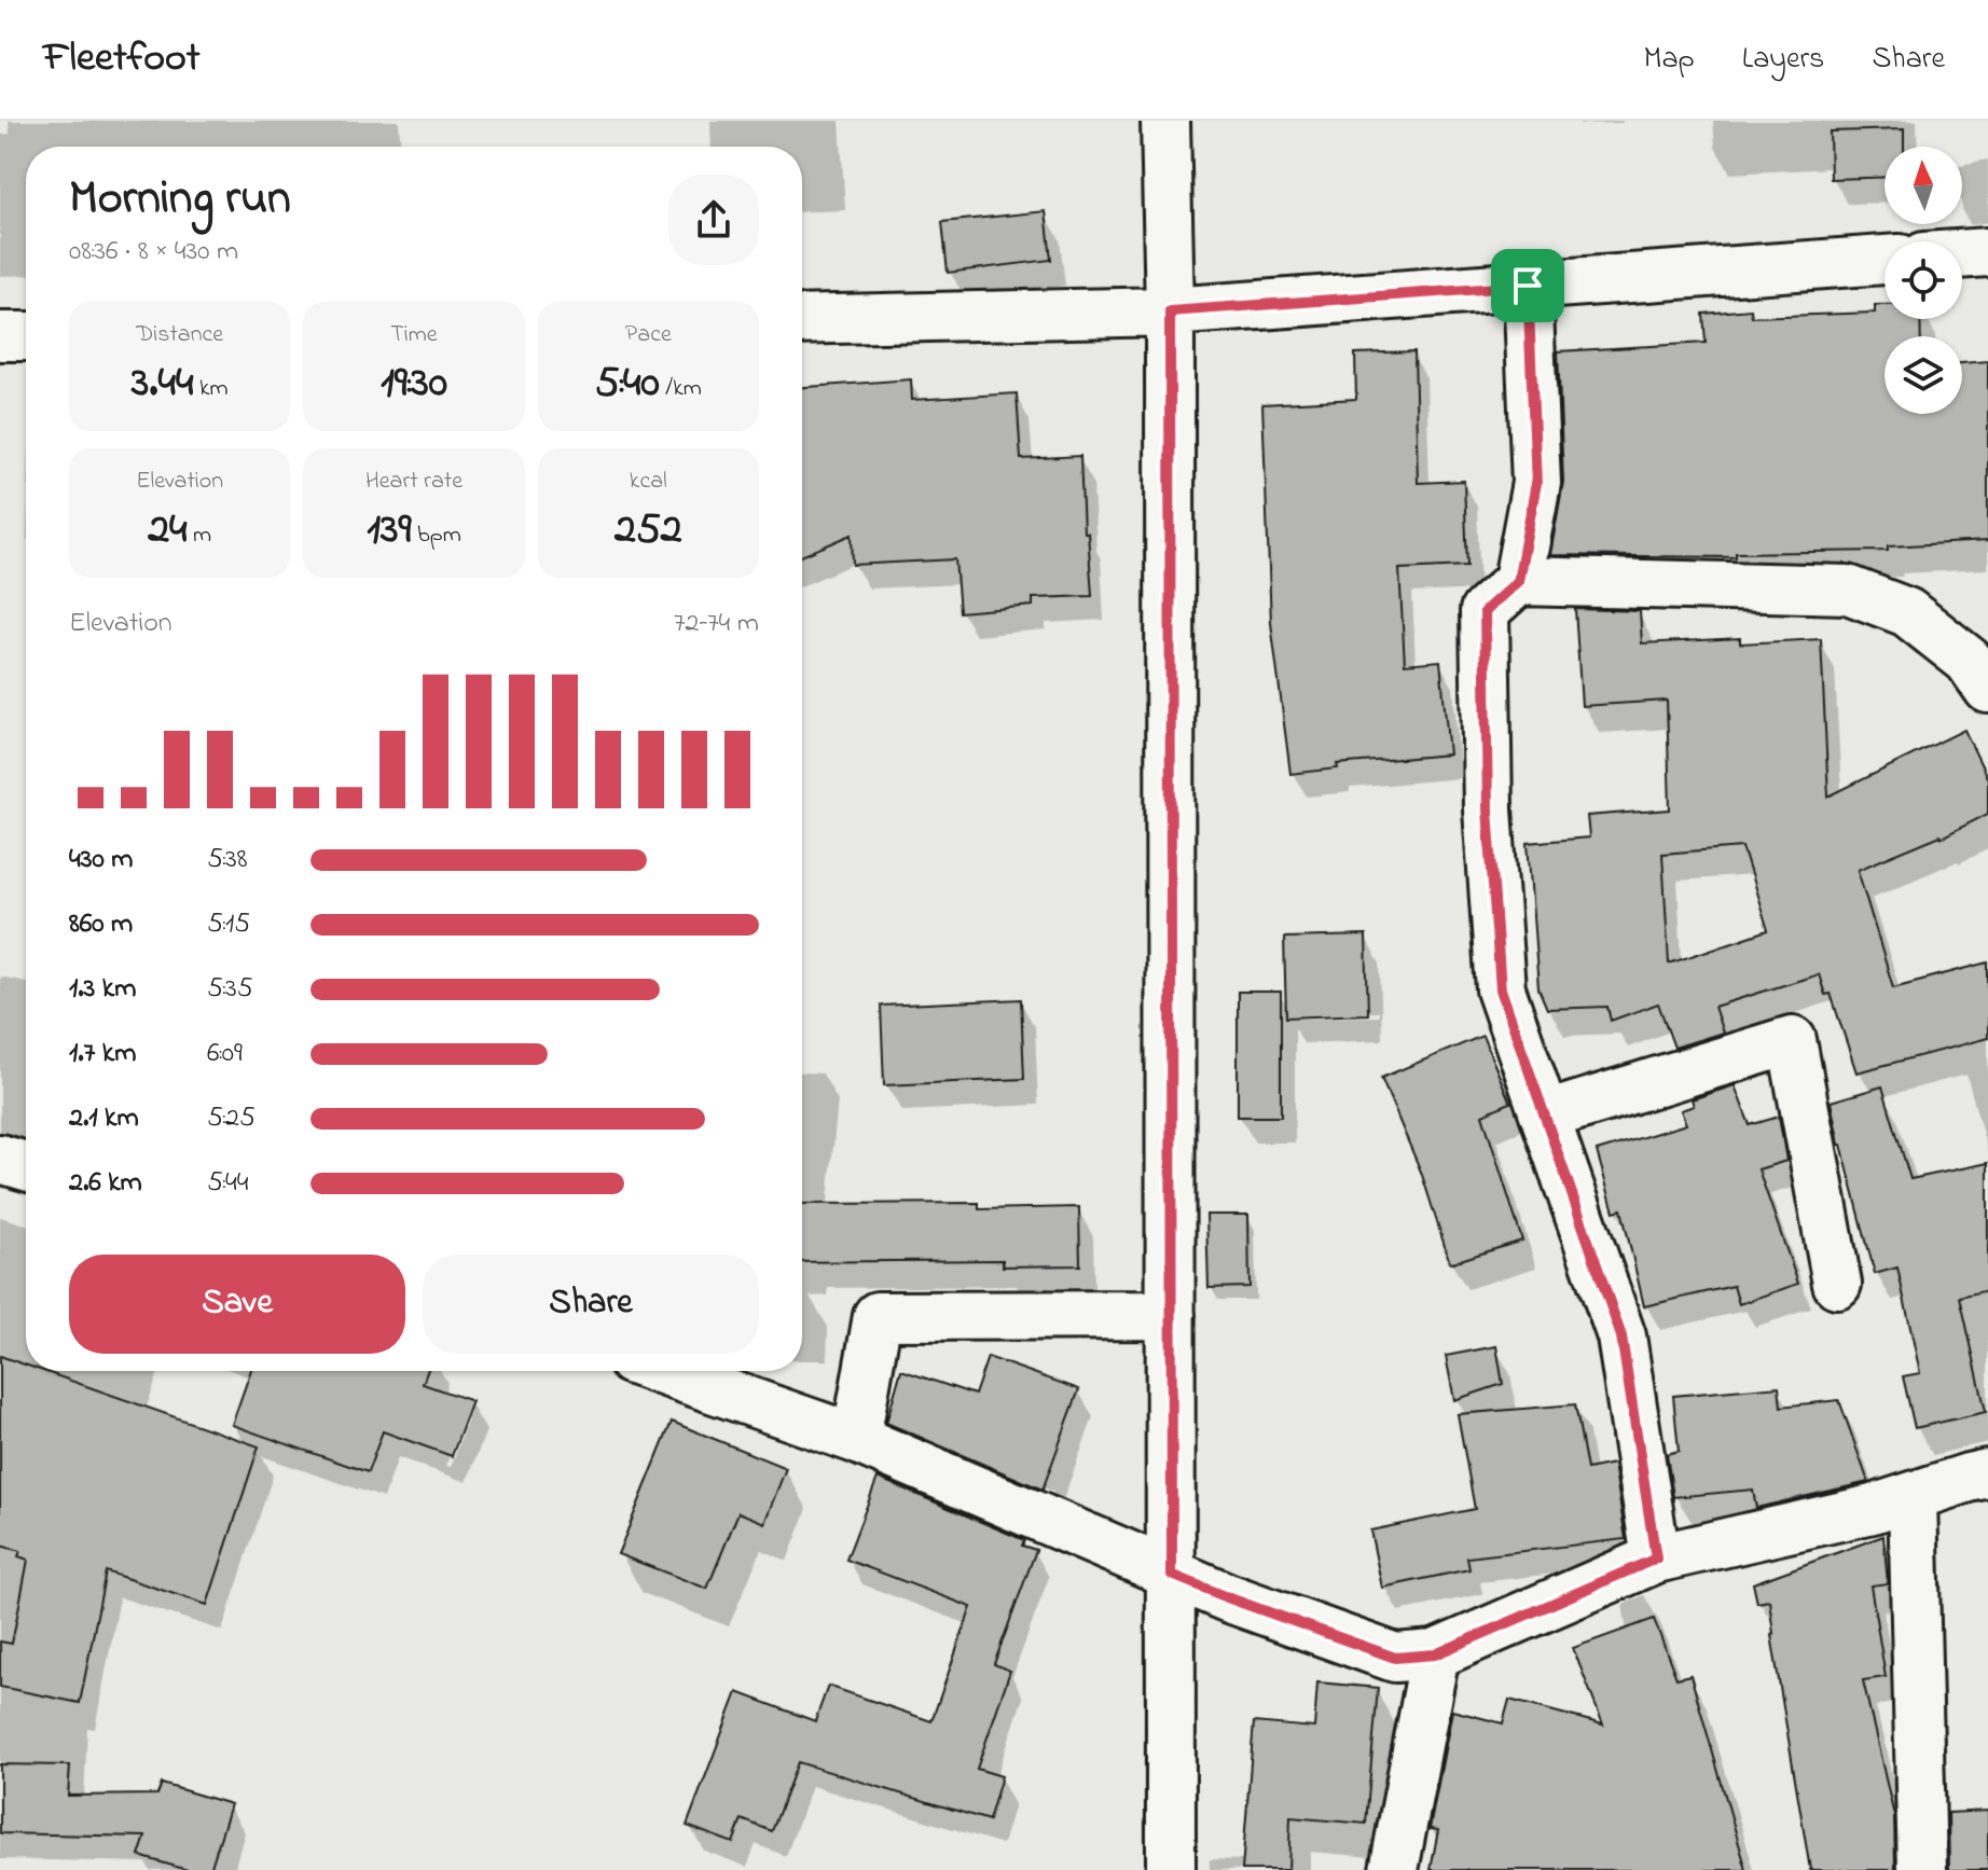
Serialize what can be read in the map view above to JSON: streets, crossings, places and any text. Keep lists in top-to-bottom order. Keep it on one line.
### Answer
{"north":"top","page":{"header":"Fleetfoot","nav":["Map","Layers","Share"],"heading":["Morning run","08:36 · 8 × 430 m"],"stats":[["Distance","3.44 km"],["Time","19:30"],["Pace","5:40 /km"],["Elevation","24 m"],["Heart rate","139 bpm"],["kcal","252"]],"chart":["Elevation","72–74 m"],"list":[{"name":"430 m","note":"5:38"},{"name":"860 m","note":"5:15"},{"name":"1.3 km","note":"5:35"},{"name":"1.7 km","note":"6:09"},{"name":"2.1 km","note":"5:25"},{"name":"2.6 km","note":"5:44"}],"buttons":["Save","Share"]}}
